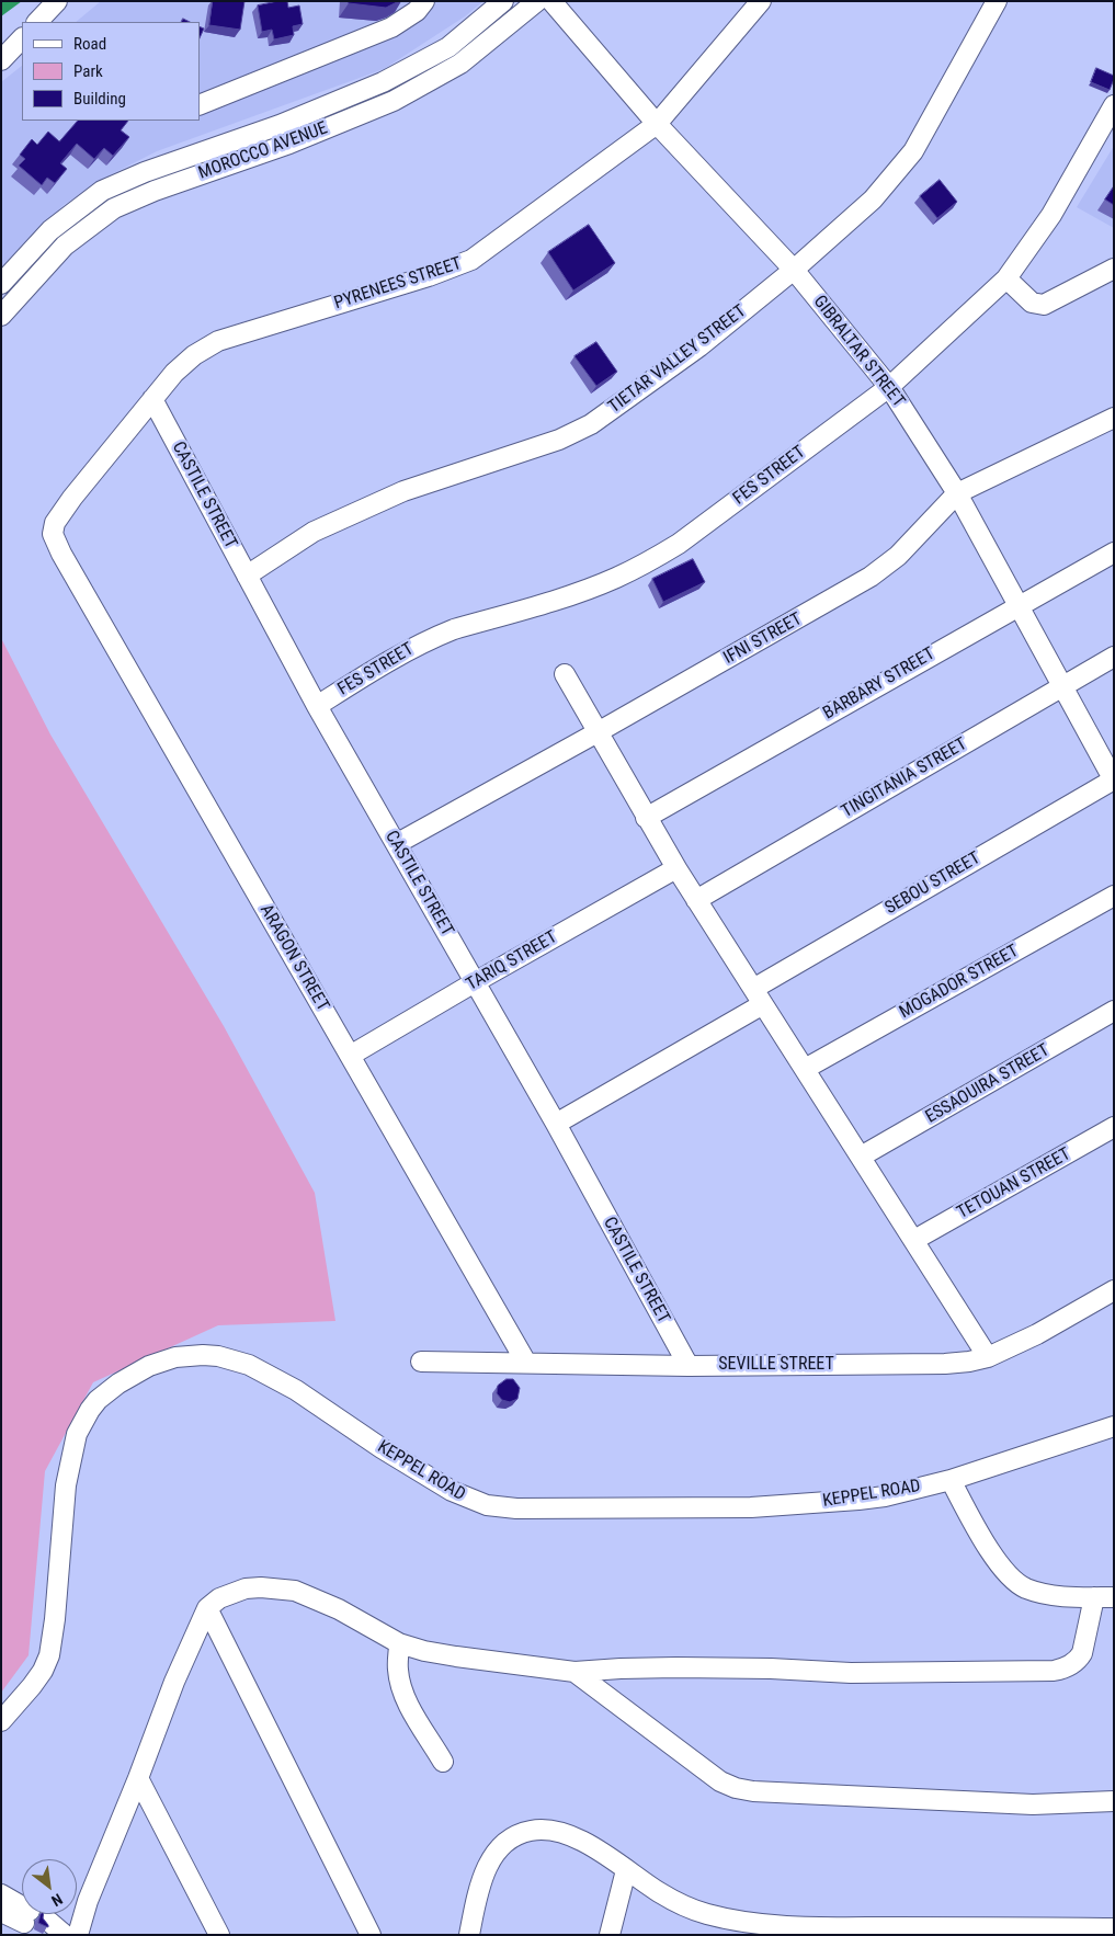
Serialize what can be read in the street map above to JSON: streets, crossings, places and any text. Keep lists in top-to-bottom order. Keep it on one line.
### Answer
{"streets":{"street":["MOROCCO AVENUE","PYRENEES STREET","GIBRALTAR STREET","TIETAR VALLEY STREET","FES STREET","CASTILE STREET","IFNI STREET","BARBARY STREET","TINGITANIA STREET","SEBOU STREET","ARAGON STREET","TARIQ STREET","MOGADOR STREET","ESSAOUIRA STREET","TETOUAN STREET","SEVILLE STREET","KEPPEL ROAD"]},"crossings":[["PYRENEES STREET","GIBRALTAR STREET"],["PYRENEES STREET","CASTILE STREET"],["PYRENEES STREET","ARAGON STREET"],["GIBRALTAR STREET","TIETAR VALLEY STREET"],["GIBRALTAR STREET","FES STREET"],["GIBRALTAR STREET","IFNI STREET"],["GIBRALTAR STREET","BARBARY STREET"],["GIBRALTAR STREET","TINGITANIA STREET"],["GIBRALTAR STREET","SEBOU STREET"],["TIETAR VALLEY STREET","CASTILE STREET"],["FES STREET","CASTILE STREET"],["CASTILE STREET","IFNI STREET"],["CASTILE STREET","SEBOU STREET"],["CASTILE STREET","TARIQ STREET"],["CASTILE STREET","SEVILLE STREET"],["ARAGON STREET","TARIQ STREET"],["ARAGON STREET","SEVILLE STREET"]],"legend":["Road","Park","Building"],"north":"bottom right"}
